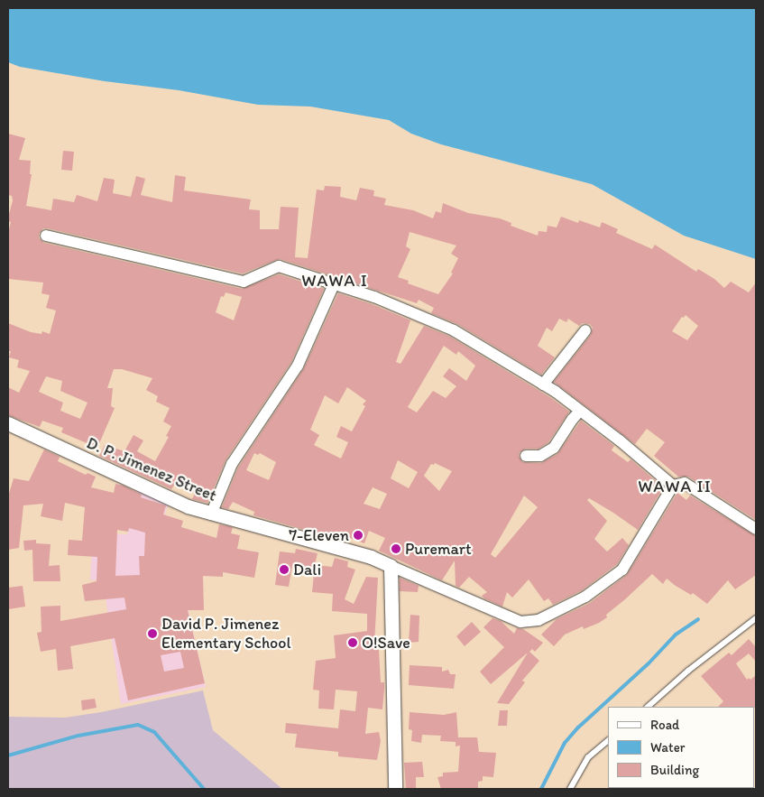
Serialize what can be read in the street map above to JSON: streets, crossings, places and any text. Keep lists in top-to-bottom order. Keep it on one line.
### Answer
{"streets":{"street":["D. P. Jimenez Street"]},"districts":["WAWA I","WAWA II"],"places":["7-Eleven","Puremart","Dali","David P. Jimenez Elementary School","O!Save"],"legend":["Road","Water","Building"]}
